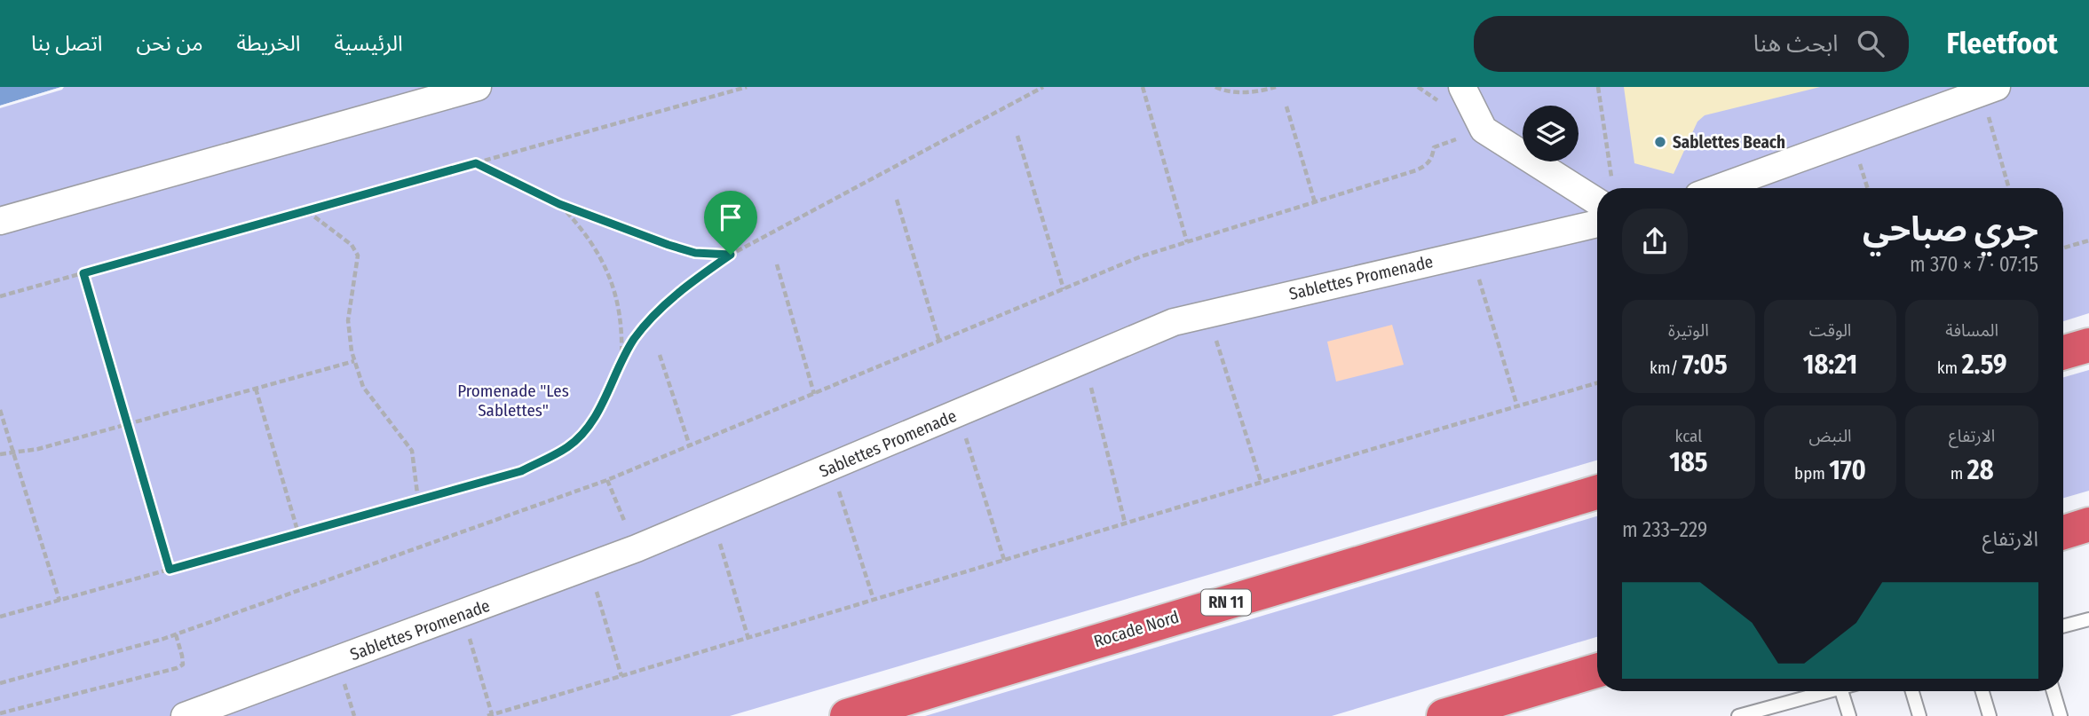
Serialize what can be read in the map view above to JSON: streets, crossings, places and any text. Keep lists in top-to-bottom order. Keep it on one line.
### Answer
{"streets":{"highway":["RN 11","Rocade Nord"],"street":["Sablettes Promenade"]},"parks":["Promenade \"Les Sablettes\""],"places":["Sablettes Beach"],"page":{"header":"Fleetfoot","search":"ابحث هنا","nav":["الرئيسية","الخريطة","من نحن","اتصل بنا"],"heading":["جري صباحي","07:15 · 7 × 370 m"],"stats":[["المسافة","2.59 km"],["الوقت","18:21"],["الوتيرة","7:05 /km"],["الارتفاع","28 m"],["النبض","170 bpm"],["kcal","185"]],"chart":["الارتفاع","229–233 m"]}}
